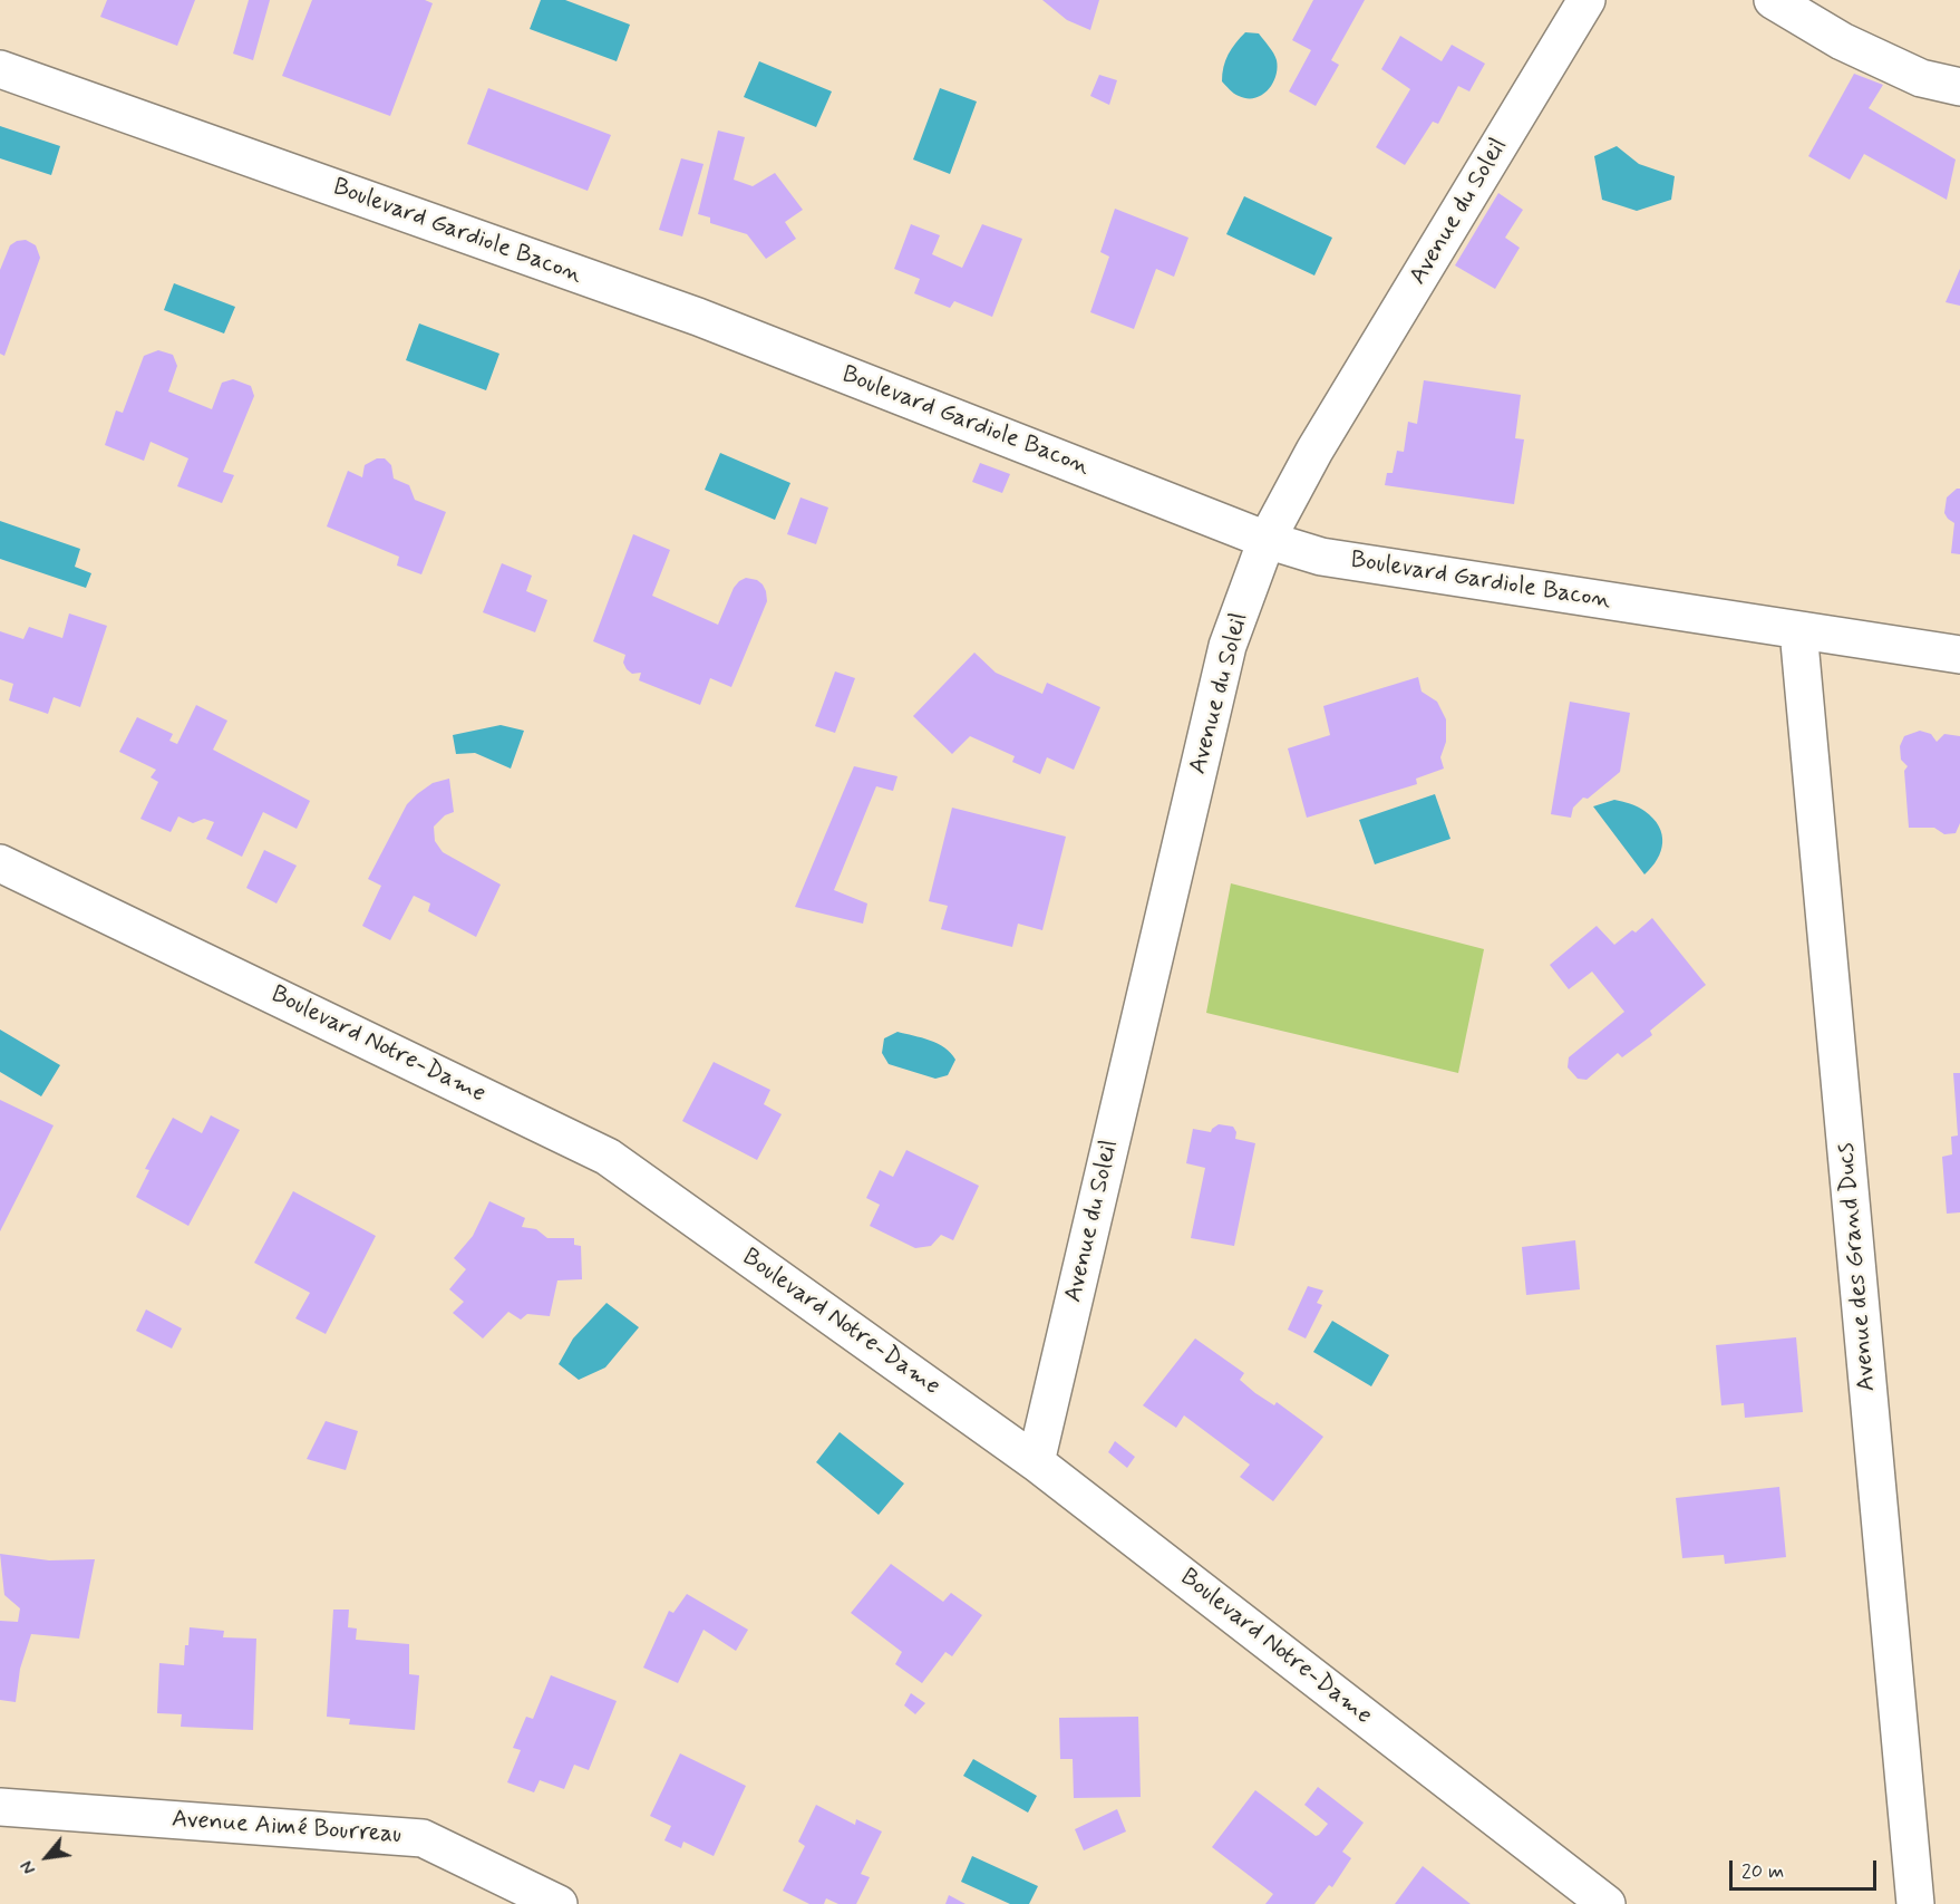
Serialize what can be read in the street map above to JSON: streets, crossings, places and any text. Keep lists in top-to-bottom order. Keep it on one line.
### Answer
{"streets":{"street":["Avenue du Soleil","Boulevard Gardiole Bacon","Boulevard Notre-Dame","Avenue des Grand Ducs","Avenue Aimé Bourreau"]},"crossings":[["Avenue du Soleil","Boulevard Gardiole Bacon"],["Avenue du Soleil","Boulevard Notre-Dame"],["Boulevard Gardiole Bacon","Avenue des Grand Ducs"]],"scale_bar":"20 m","north":"bottom left"}
